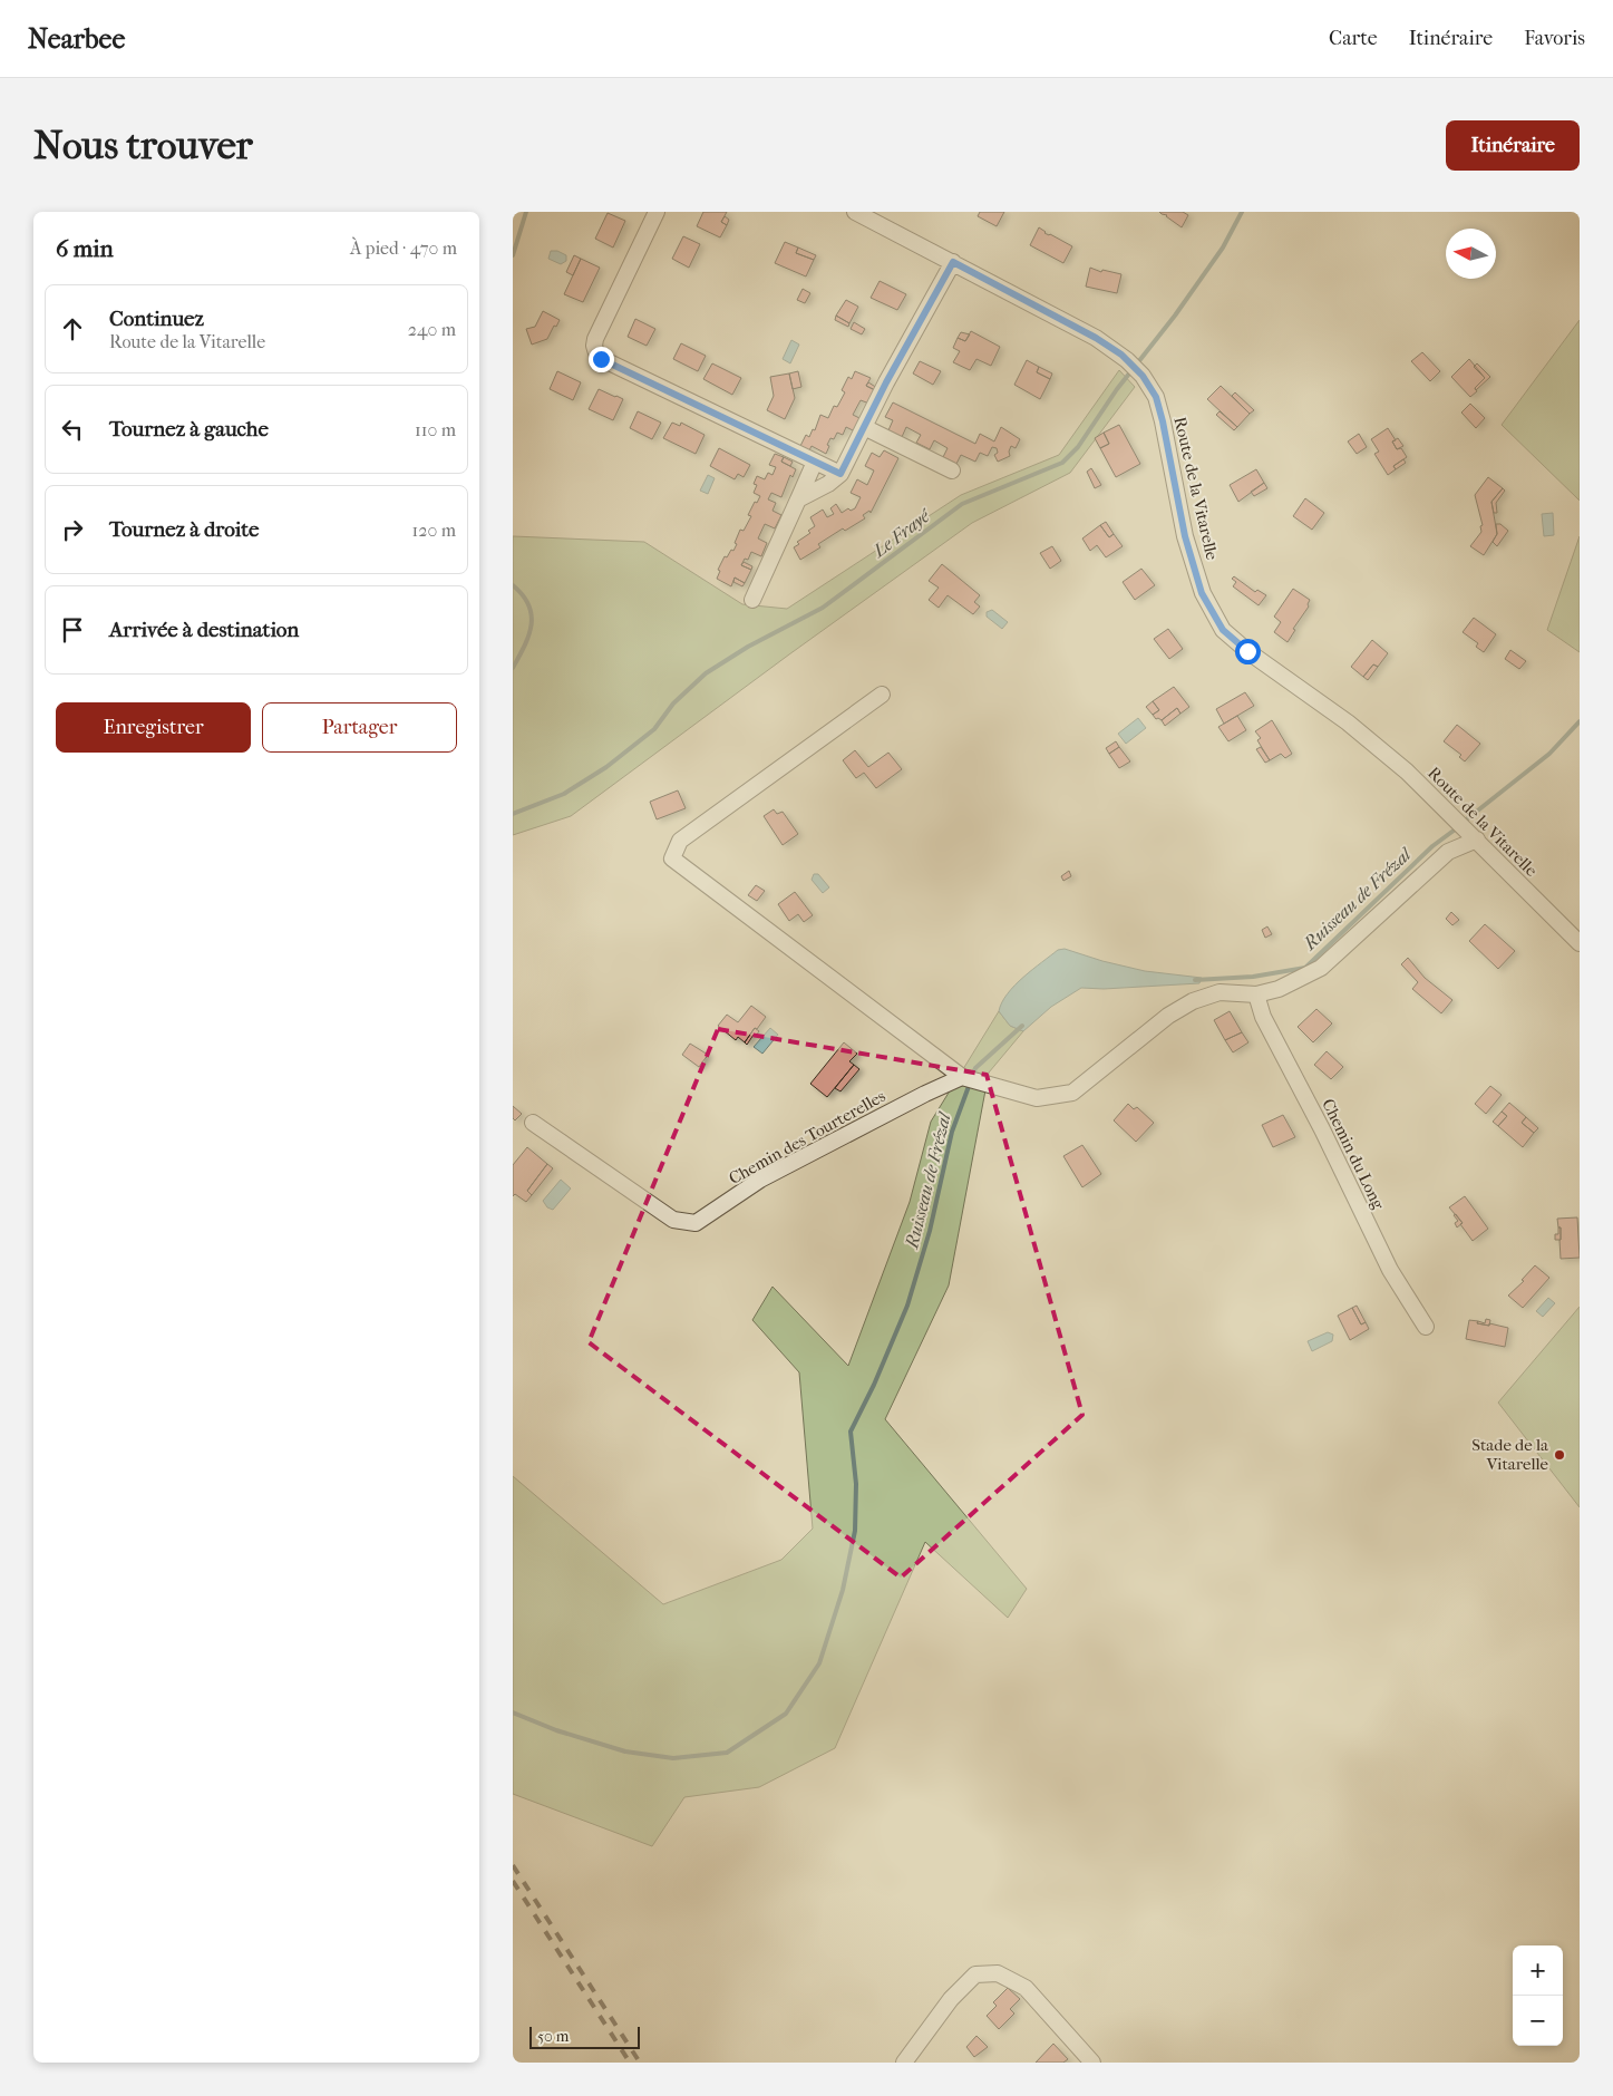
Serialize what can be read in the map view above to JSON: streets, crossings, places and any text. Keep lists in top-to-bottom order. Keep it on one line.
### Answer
{"streets":{"street":["Route de la Vitarelle","Chemin des Tourterelles","Chemin du Long"]},"water":["Le Frayé","Ruisseau de Frézal"],"places":["Stade de la Vitarelle"],"scale_bar":"50 m","north":"left","page":{"header":"Nearbee","nav":["Carte","Itinéraire","Favoris"],"buttons":["Itinéraire",["Enregistrer","Partager"]],"title":"Nous trouver","heading":["6 min","À pied · 470 m"],"list":[["Continuez","Route de la Vitarelle","240 m"],["Tournez à gauche","110 m"],["Tournez à droite","120 m"],"Arrivée à destination"],"map_buttons":["+","−"],"scale":"50 m"}}
